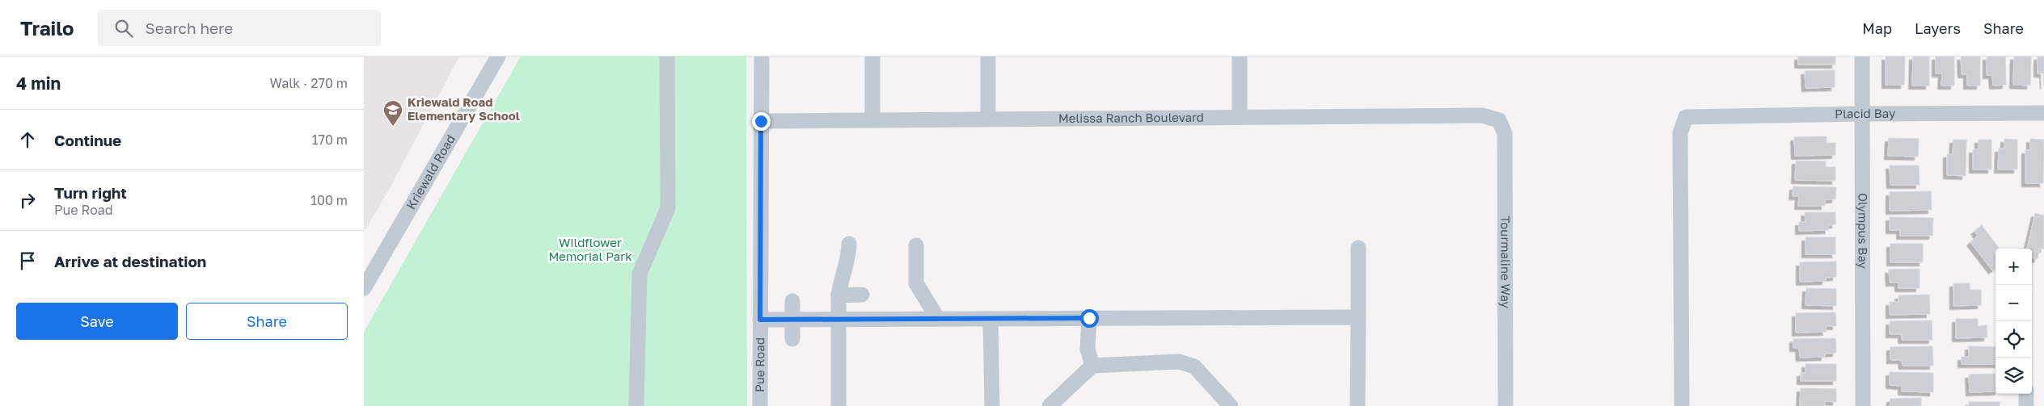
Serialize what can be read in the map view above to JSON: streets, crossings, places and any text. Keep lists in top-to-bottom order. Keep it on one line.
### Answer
{"streets":{"street":["Placid Bay","Melissa Ranch Boulevard","Kriewald Road","Olympus Bay","Tourmaline Way","Pue Road"]},"crossings":[["Placid Bay","Olympus Bay"],["Melissa Ranch Boulevard","Tourmaline Way"],["Melissa Ranch Boulevard","Pue Road"]],"parks":["Wildflower Memorial Park"],"places":{"school or university":["Kriewald Road Elementary School"]},"page":{"header":"Trailo","search":"Search here","nav":["Map","Layers","Share"],"heading":["4 min","Walk · 270 m"],"list":[["Continue","170 m"],["Turn right","Pue Road","100 m"],"Arrive at destination"],"map_buttons":["+","−"],"buttons":["Save","Share"]}}
